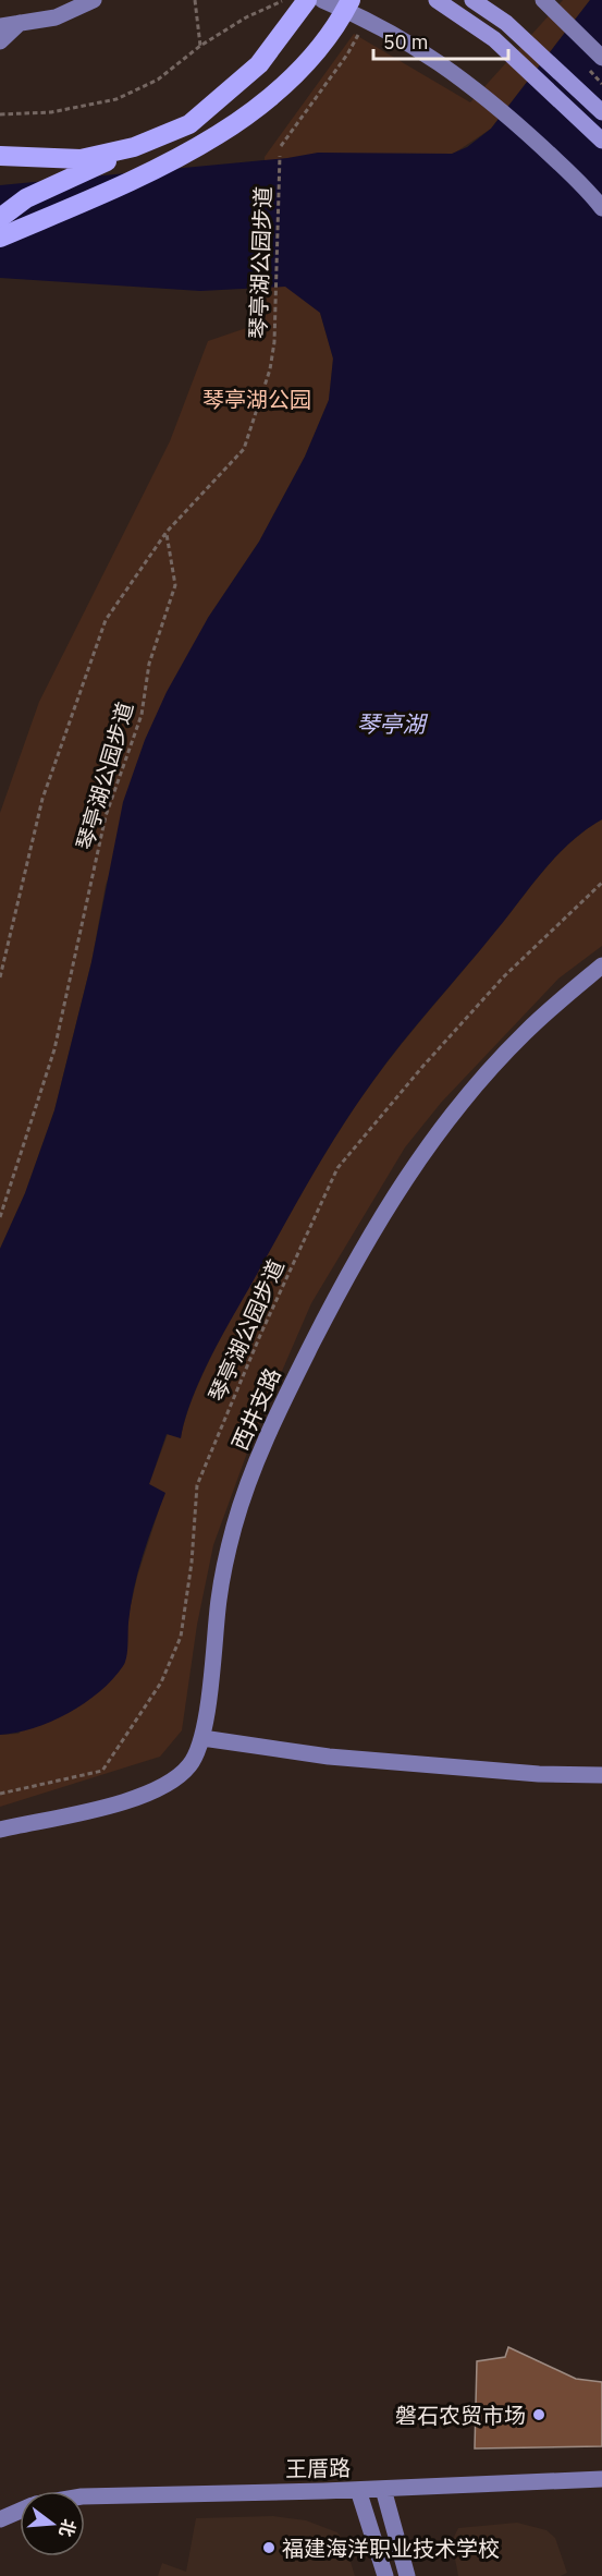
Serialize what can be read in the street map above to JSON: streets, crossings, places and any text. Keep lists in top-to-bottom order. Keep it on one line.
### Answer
{"streets":{"street":["西井支路","王厝路"],"path":["琴亭湖公园步道"]},"water":["琴亭湖"],"parks":["琴亭湖公园"],"places":["磐石农贸市场","福建海洋职业技术学校"],"scale_bar":"50 m","north":"right"}
